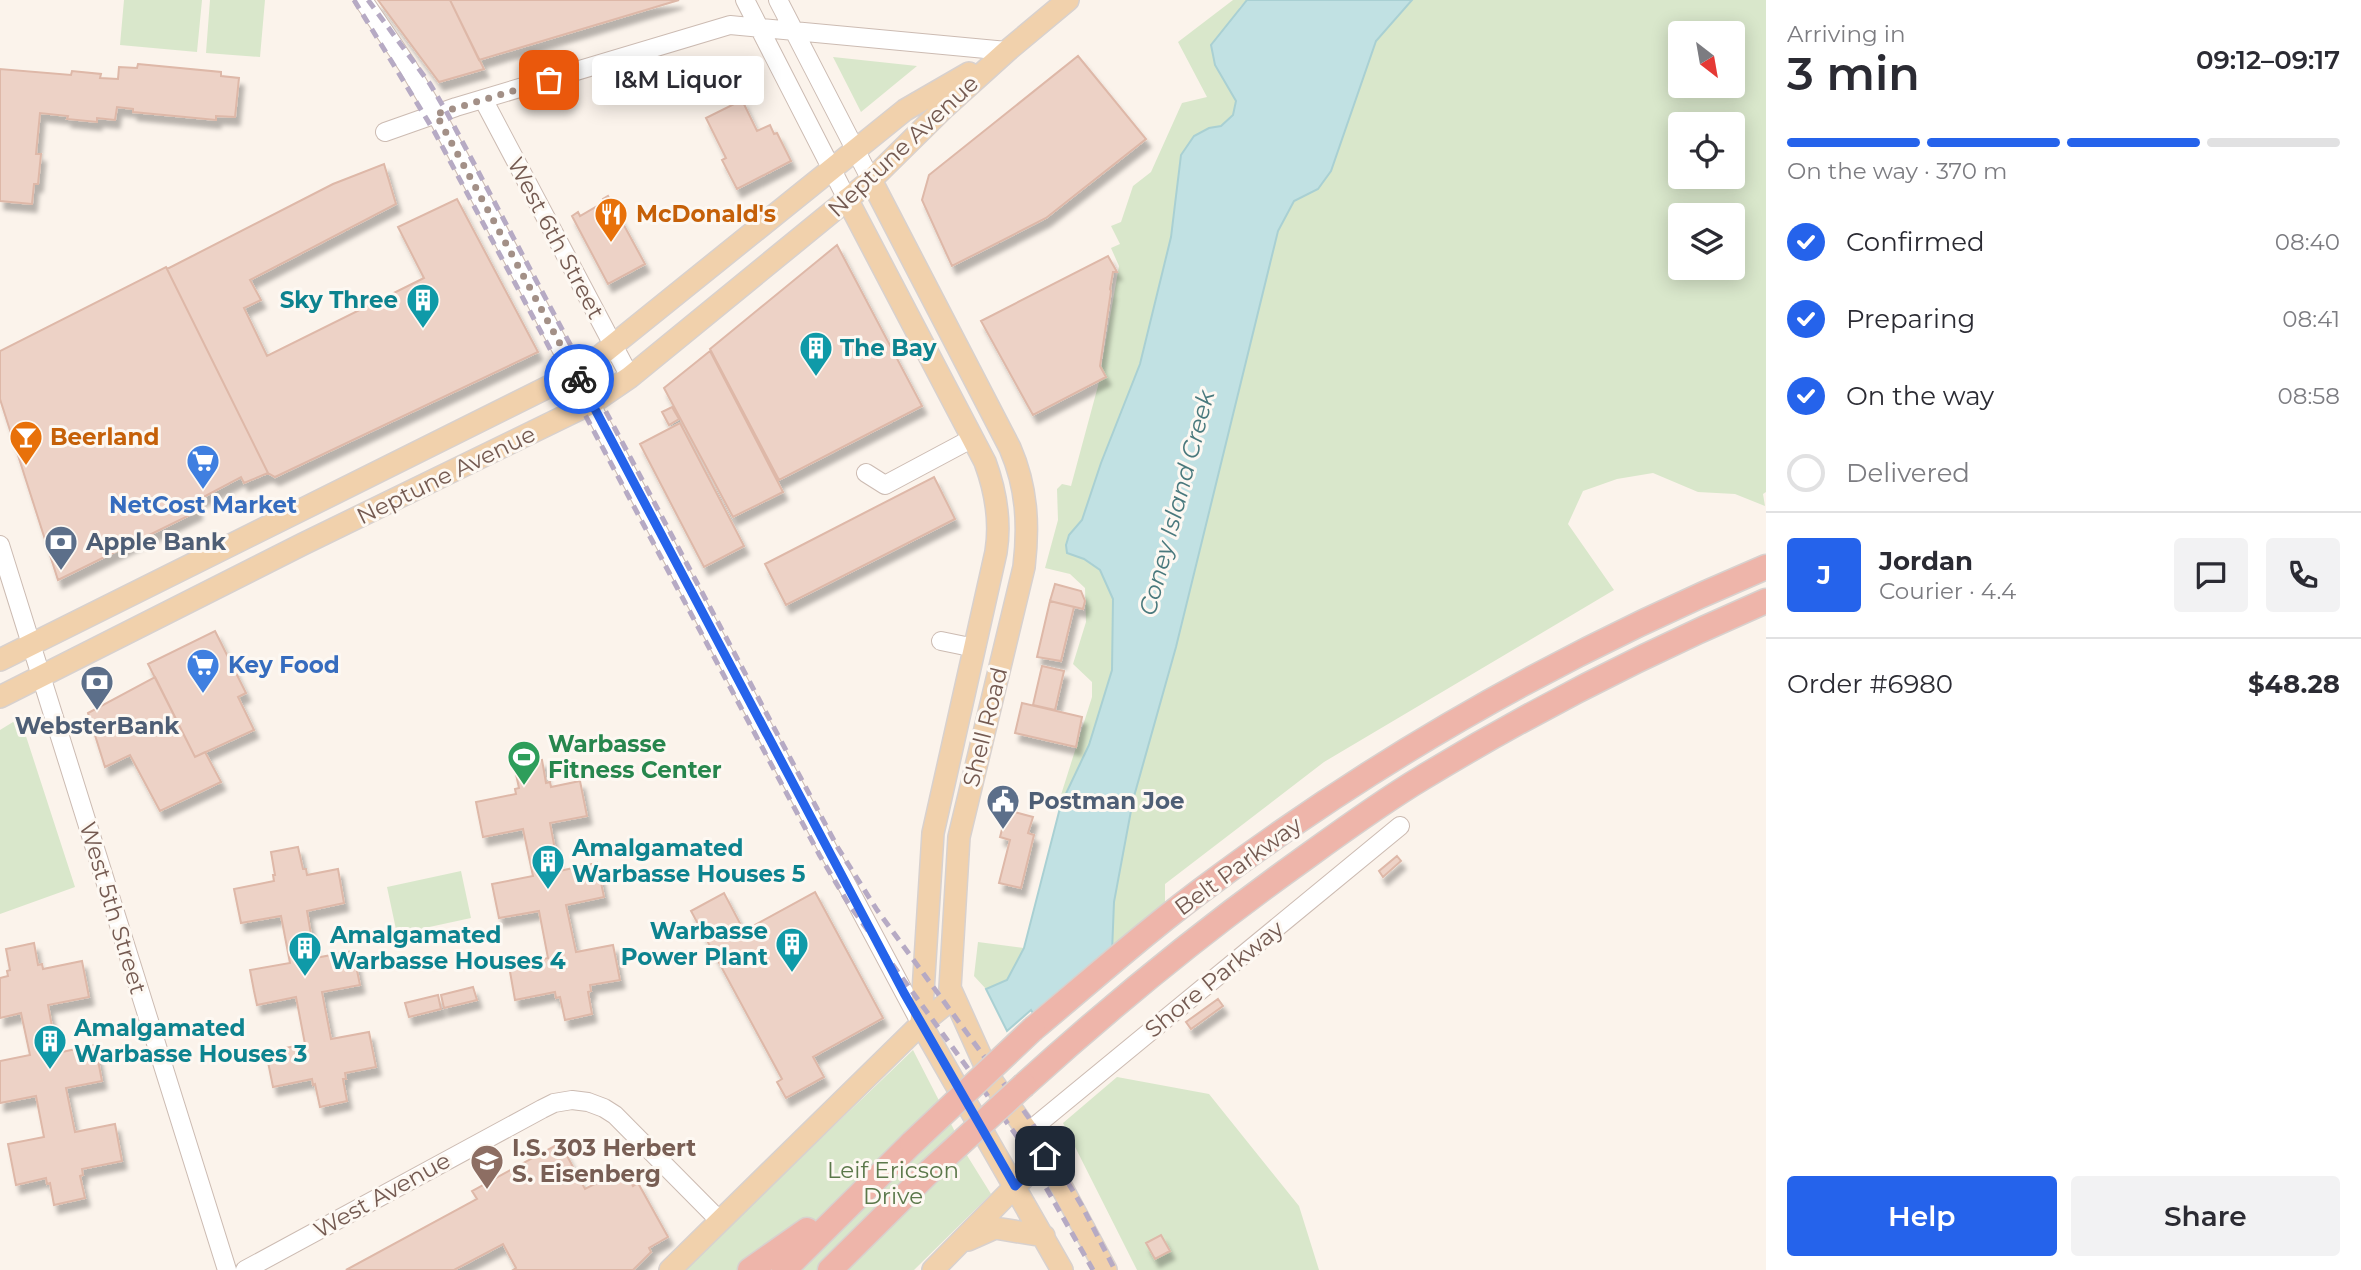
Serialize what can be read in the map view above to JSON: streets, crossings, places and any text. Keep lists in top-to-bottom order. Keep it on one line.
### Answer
{"streets":{"highway":["Belt Parkway"],"main road":["Neptune Avenue","Shell Road"],"street":["West 6th Street","West 5th Street","Shore Parkway","West Avenue"]},"crossings":[["Neptune Avenue","West 6th Street"],["Neptune Avenue","Shell Road"],["Neptune Avenue","West 5th Street"],["West 6th Street","Shell Road"],["Shell Road","Shore Parkway"]],"water":["Coney Island Creek"],"parks":["Leif Ericson Drive"],"places":{"other":["I&M Liquor"],"restaurant":["McDonald's"],"building":["Sky Three","The Bay","Amalgamated Warbasse Houses 5","Warbasse Power Plant","Amalgamated Warbasse Houses 4","Amalgamated Warbasse Houses 3"],"bar":["Beerland"],"supermarket":["NetCost Market","Key Food"],"bank":["Apple Bank","WebsterBank"],"sports":["Warbasse Fitness Center"],"public building":["Postman Joe"],"school or university":["I.S. 303 Herbert S. Eisenberg"]},"north":"bottom right","page":{"heading":["3 min","Arriving in","09:12–09:17"],"panel":["Jordan","Courier · 4.4","Order #6980","$48.28"],"bubble":"I&M Liquor","bar":"On the way · 370 m","list":[["Confirmed","08:40"],["Preparing","08:41"],["On the way","08:58"],"Delivered"],"round":"J","buttons":["Help","Share"]}}
